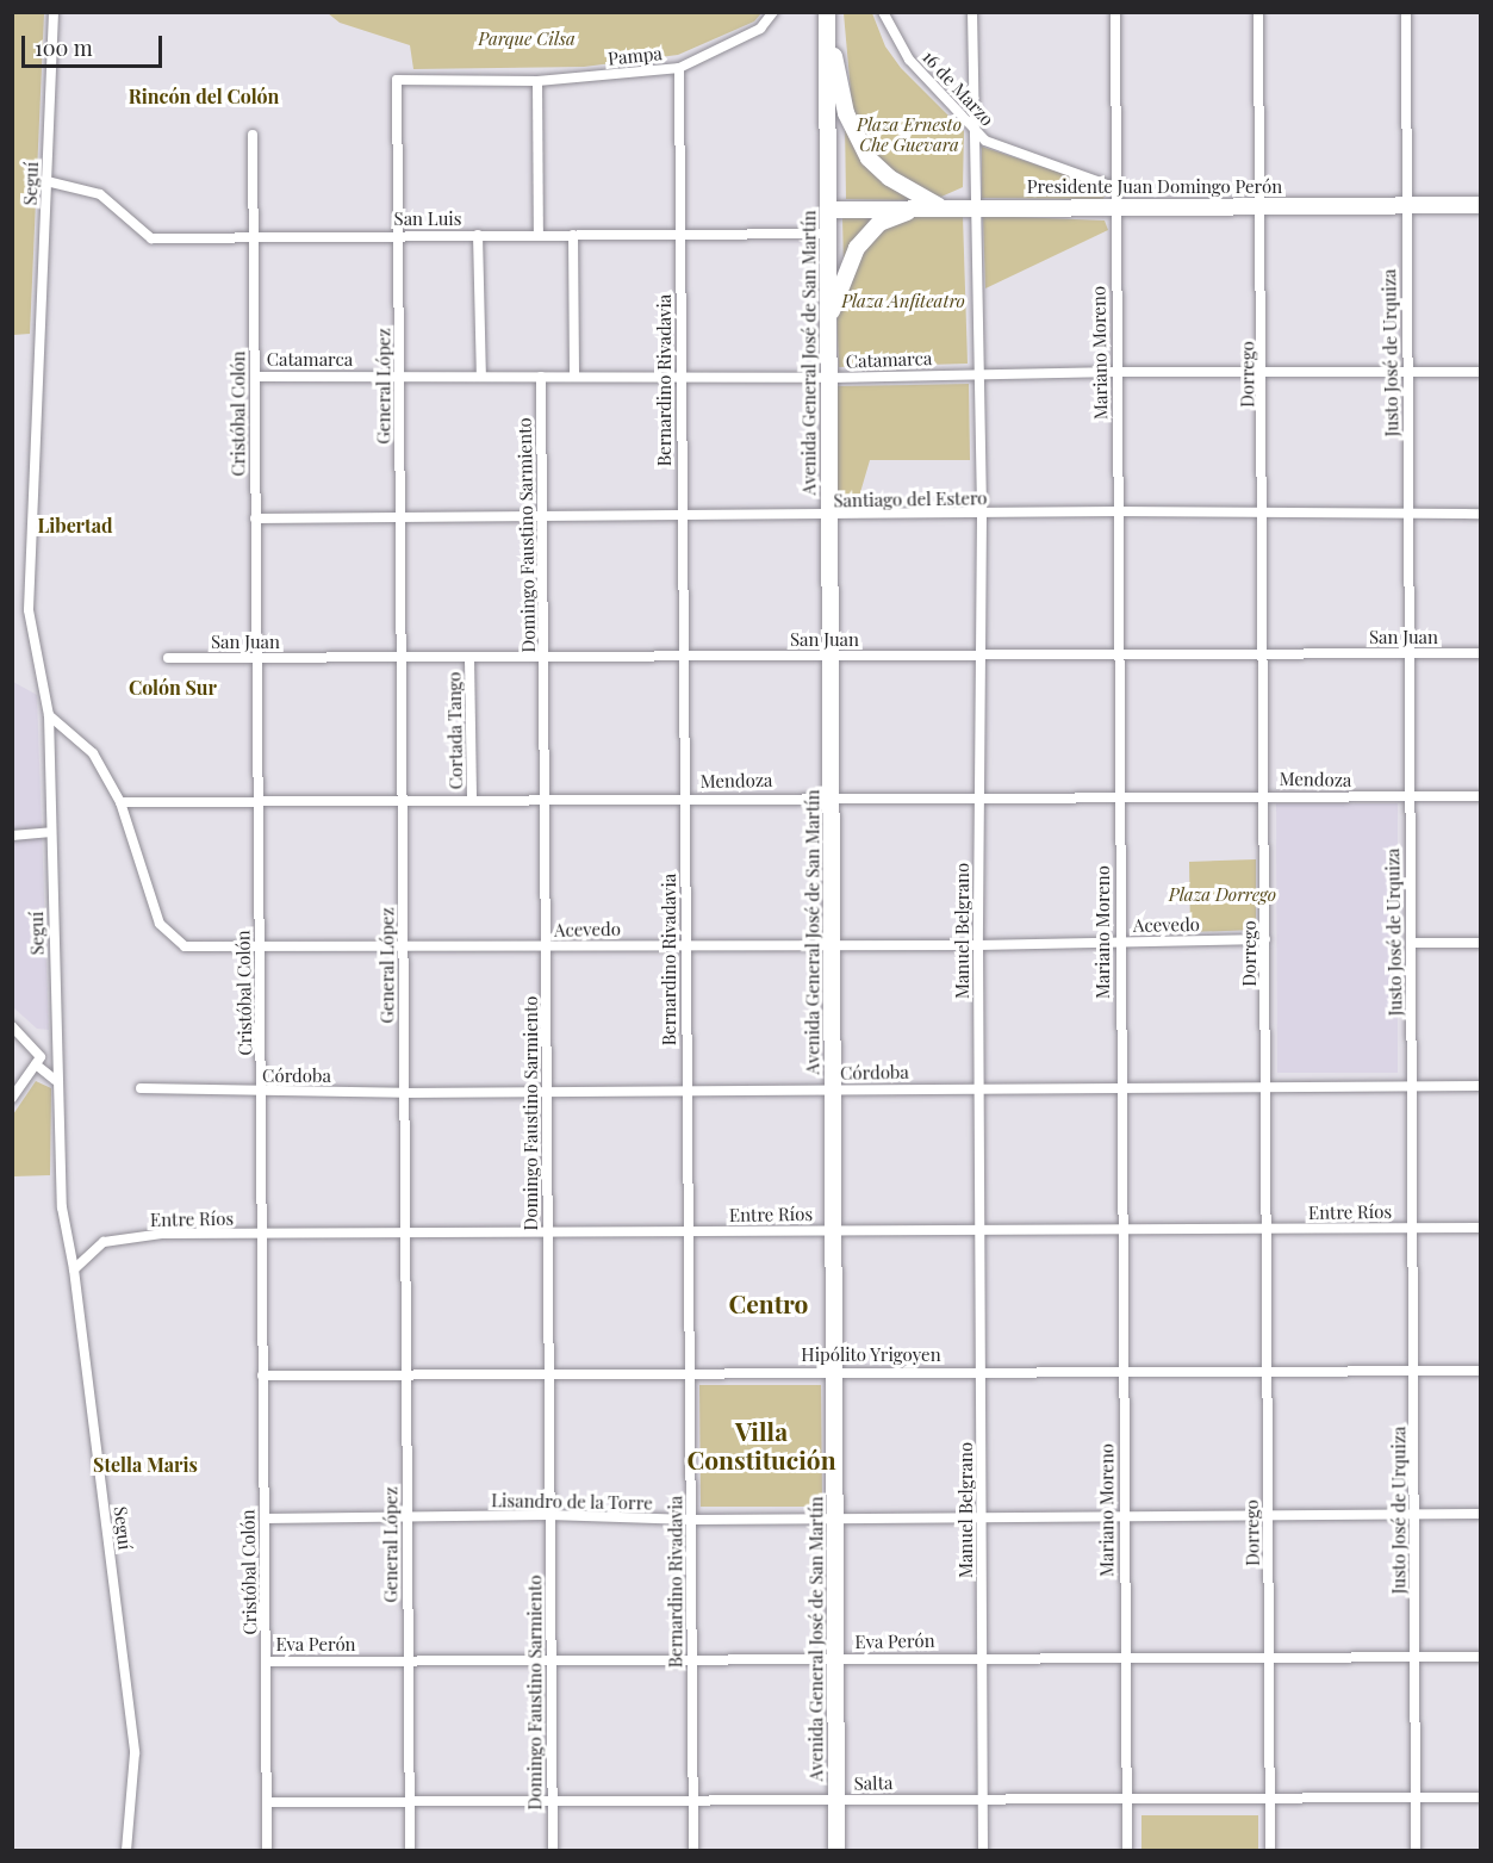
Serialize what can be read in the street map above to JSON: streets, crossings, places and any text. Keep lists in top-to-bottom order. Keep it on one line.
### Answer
{"streets":{"main road":["Presidente Juan Domingo Perón","Avenida General José de San Martín"],"street":["Pampa","16 de Marzo","Seguí","San Luis","Mariano Moreno","Justo José de Urquiza","Catamarca","Dorrego","Bernardino Rivadavia","General López","Cristóbal Colón","Santiago del Estero","Domingo Faustino Sarmiento","San Juan","Cortada Tango","Mendoza","Acevedo","Manuel Belgrano","Córdoba","Entre Ríos","Hipólito Yrigoyen","Lisandro de la Torre","Eva Perón","Salta"]},"crossings":[["Pampa","Bernardino Rivadavia"],["Pampa","General López"],["16 de Marzo","Mariano Moreno"],["16 de Marzo","Manuel Belgrano"],["Seguí","San Luis"],["Seguí","Acevedo"],["Seguí","Entre Ríos"],["Presidente Juan Domingo Perón","Avenida General José de San Martín"],["Presidente Juan Domingo Perón","Mariano Moreno"],["Presidente Juan Domingo Perón","Justo José de Urquiza"],["Presidente Juan Domingo Perón","Dorrego"],["Presidente Juan Domingo Perón","Manuel Belgrano"],["San Luis","Avenida General José de San Martín"],["San Luis","Bernardino Rivadavia"],["San Luis","General López"],["San Luis","Cristóbal Colón"],["Avenida General José de San Martín","Catamarca"],["Avenida General José de San Martín","Santiago del Estero"],["Avenida General José de San Martín","San Juan"],["Avenida General José de San Martín","Mendoza"],["Avenida General José de San Martín","Acevedo"],["Avenida General José de San Martín","Córdoba"],["Avenida General José de San Martín","Entre Ríos"],["Avenida General José de San Martín","Hipólito Yrigoyen"],["Avenida General José de San Martín","Lisandro de la Torre"],["Avenida General José de San Martín","Eva Perón"],["Avenida General José de San Martín","Salta"],["Mariano Moreno","Catamarca"],["Mariano Moreno","Santiago del Estero"],["Mariano Moreno","San Juan"],["Mariano Moreno","Mendoza"],["Mariano Moreno","Acevedo"],["Mariano Moreno","Córdoba"],["Mariano Moreno","Entre Ríos"],["Mariano Moreno","Hipólito Yrigoyen"],["Mariano Moreno","Lisandro de la Torre"],["Mariano Moreno","Eva Perón"],["Mariano Moreno","Salta"],["Justo José de Urquiza","Catamarca"],["Justo José de Urquiza","Santiago del Estero"],["Justo José de Urquiza","San Juan"],["Justo José de Urquiza","Mendoza"],["Justo José de Urquiza","Córdoba"],["Justo José de Urquiza","Entre Ríos"],["Justo José de Urquiza","Hipólito Yrigoyen"],["Justo José de Urquiza","Lisandro de la Torre"],["Justo José de Urquiza","Eva Perón"],["Justo José de Urquiza","Salta"],["Catamarca","Dorrego"],["Catamarca","Bernardino Rivadavia"],["Catamarca","General López"],["Catamarca","Cristóbal Colón"],["Catamarca","Domingo Faustino Sarmiento"],["Catamarca","Manuel Belgrano"],["Dorrego","Santiago del Estero"],["Dorrego","San Juan"],["Dorrego","Mendoza"],["Dorrego","Acevedo"],["Dorrego","Córdoba"],["Dorrego","Entre Ríos"],["Dorrego","Hipólito Yrigoyen"],["Dorrego","Lisandro de la Torre"],["Dorrego","Eva Perón"],["Dorrego","Salta"],["Bernardino Rivadavia","Santiago del Estero"],["Bernardino Rivadavia","San Juan"],["Bernardino Rivadavia","Mendoza"],["Bernardino Rivadavia","Acevedo"],["Bernardino Rivadavia","Córdoba"],["Bernardino Rivadavia","Entre Ríos"],["Bernardino Rivadavia","Hipólito Yrigoyen"],["Bernardino Rivadavia","Lisandro de la Torre"],["Bernardino Rivadavia","Eva Perón"],["Bernardino Rivadavia","Salta"],["General López","Santiago del Estero"],["General López","San Juan"],["General López","Mendoza"],["General López","Acevedo"],["General López","Córdoba"],["General López","Entre Ríos"],["General López","Hipólito Yrigoyen"],["General López","Lisandro de la Torre"],["General López","Eva Perón"],["General López","Salta"],["Cristóbal Colón","Santiago del Estero"],["Cristóbal Colón","San Juan"],["Cristóbal Colón","Mendoza"],["Cristóbal Colón","Acevedo"],["Cristóbal Colón","Córdoba"],["Cristóbal Colón","Entre Ríos"],["Cristóbal Colón","Hipólito Yrigoyen"],["Cristóbal Colón","Lisandro de la Torre"],["Cristóbal Colón","Eva Perón"],["Cristóbal Colón","Salta"],["Santiago del Estero","Domingo Faustino Sarmiento"],["Santiago del Estero","Manuel Belgrano"],["Domingo Faustino Sarmiento","San Juan"],["Domingo Faustino Sarmiento","Mendoza"],["Domingo Faustino Sarmiento","Acevedo"],["Domingo Faustino Sarmiento","Córdoba"],["Domingo Faustino Sarmiento","Entre Ríos"],["Domingo Faustino Sarmiento","Hipólito Yrigoyen"],["Domingo Faustino Sarmiento","Lisandro de la Torre"],["Domingo Faustino Sarmiento","Eva Perón"],["Domingo Faustino Sarmiento","Salta"],["San Juan","Cortada Tango"],["San Juan","Manuel Belgrano"],["Cortada Tango","Mendoza"],["Mendoza","Acevedo"],["Mendoza","Manuel Belgrano"],["Acevedo","Manuel Belgrano"],["Manuel Belgrano","Córdoba"],["Manuel Belgrano","Entre Ríos"],["Manuel Belgrano","Hipólito Yrigoyen"],["Manuel Belgrano","Lisandro de la Torre"],["Manuel Belgrano","Eva Perón"],["Manuel Belgrano","Salta"]],"districts":["Rincón del Colón","Libertad","Colón Sur","Centro","Villa Constitución","Stella Maris"],"parks":["Parque Cilsa","Plaza Ernesto Che Guevara","Plaza Anfiteatro","Plaza Dorrego"],"scale_bar":"100 m"}
